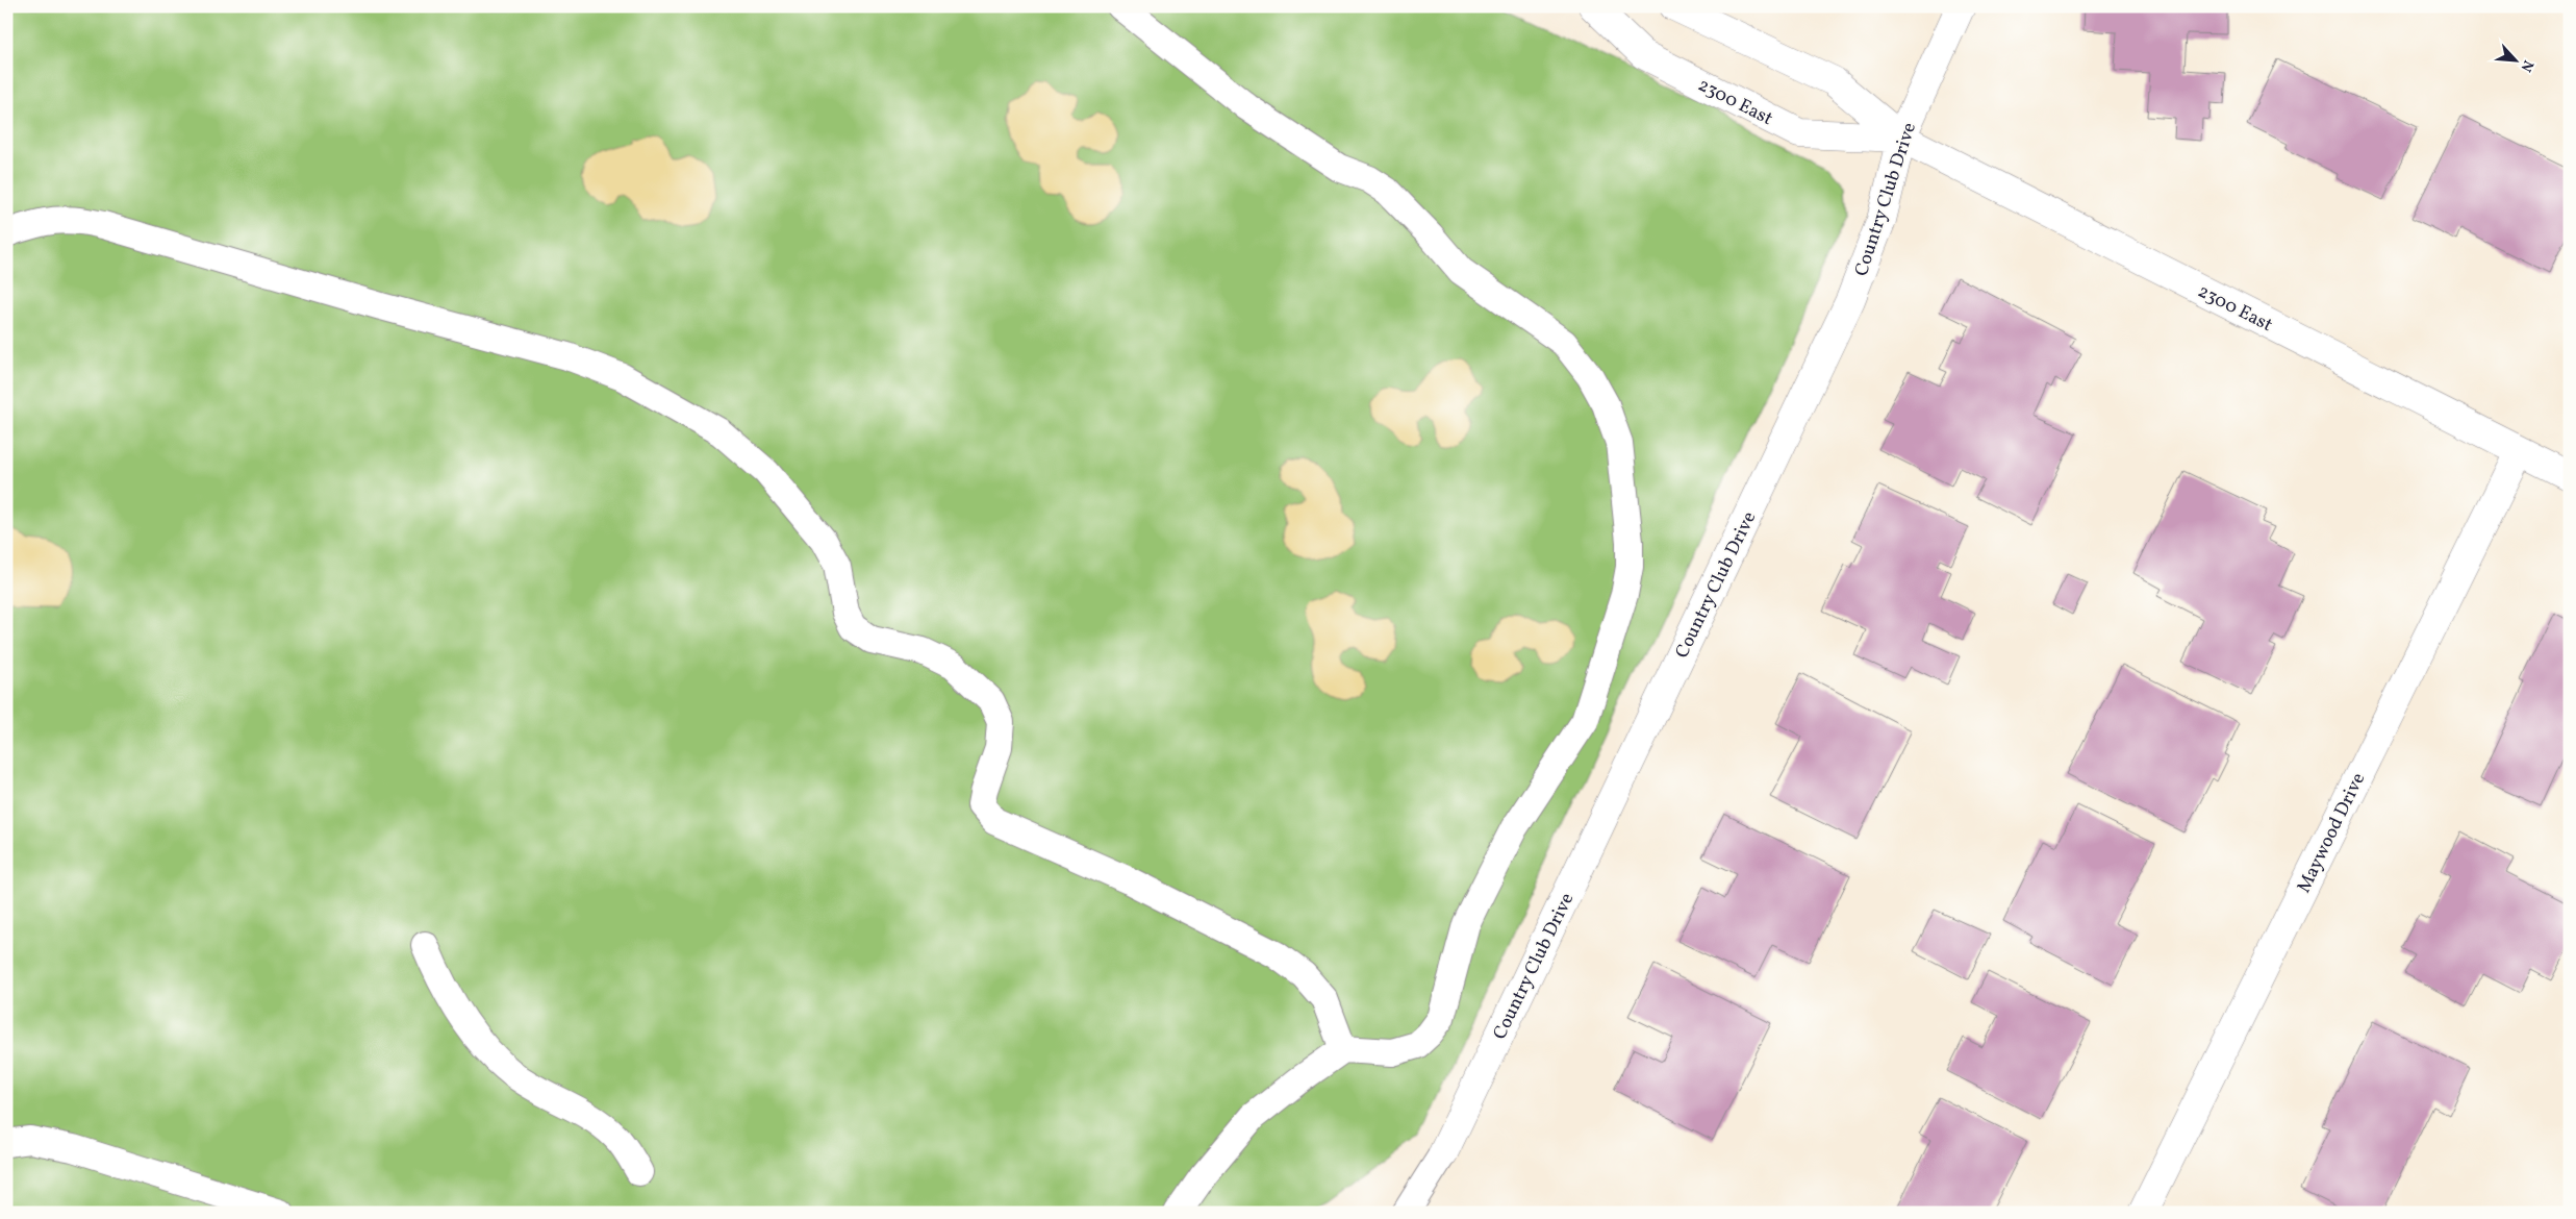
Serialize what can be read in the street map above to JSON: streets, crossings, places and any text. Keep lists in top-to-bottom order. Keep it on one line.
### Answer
{"streets":{"street":["2300 East","Country Club Drive","Maywood Drive"]},"crossings":[["2300 East","Country Club Drive"],["2300 East","Maywood Drive"]],"north":"bottom right"}
